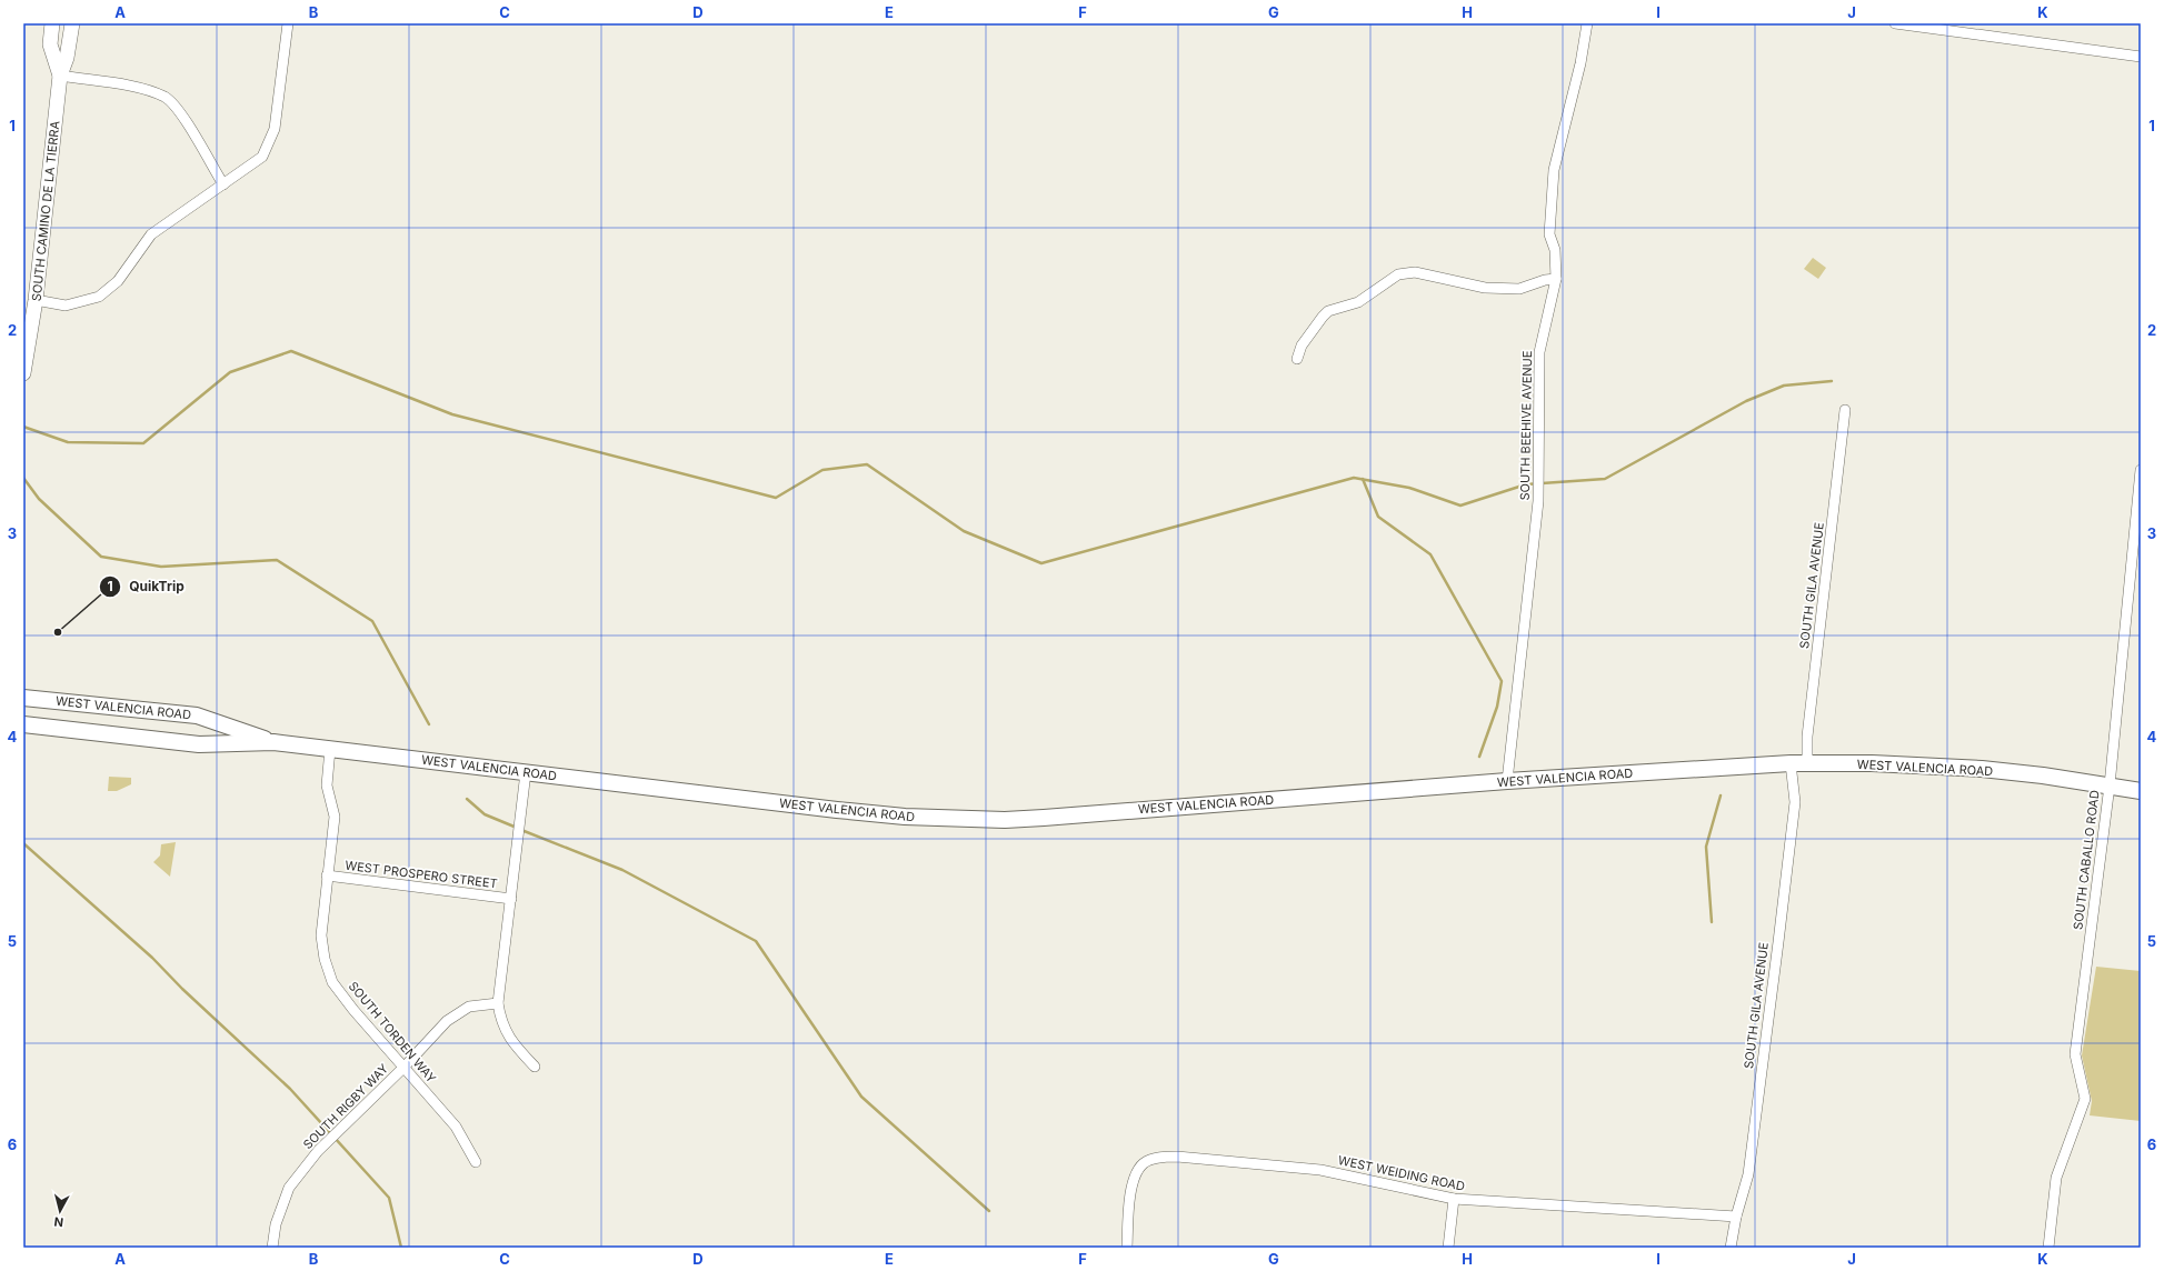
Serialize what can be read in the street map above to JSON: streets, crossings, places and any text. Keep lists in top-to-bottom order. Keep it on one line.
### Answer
{"streets":{"main road":["WEST VALENCIA ROAD"],"street":["SOUTH CAMINO DE LA TIERRA","SOUTH BEEHIVE AVENUE","SOUTH GILA AVENUE","SOUTH CABALLO ROAD","WEST PROSPERO STREET","SOUTH TORDEN WAY","SOUTH RIGBY WAY","WEST WEIDING ROAD"]},"crossings":[["SOUTH BEEHIVE AVENUE","WEST VALENCIA ROAD"],["SOUTH GILA AVENUE","WEST VALENCIA ROAD"],["SOUTH GILA AVENUE","WEST WEIDING ROAD"],["WEST VALENCIA ROAD","SOUTH CABALLO ROAD"],["WEST VALENCIA ROAD","SOUTH TORDEN WAY"],["WEST PROSPERO STREET","SOUTH TORDEN WAY"],["SOUTH TORDEN WAY","SOUTH RIGBY WAY"]],"places":["QuikTrip"],"north":"bottom","grid":{"columns":["A","B","C","D","E","F","G","H","I","J","K"],"rows":["1","2","3","4","5","6"]}}
